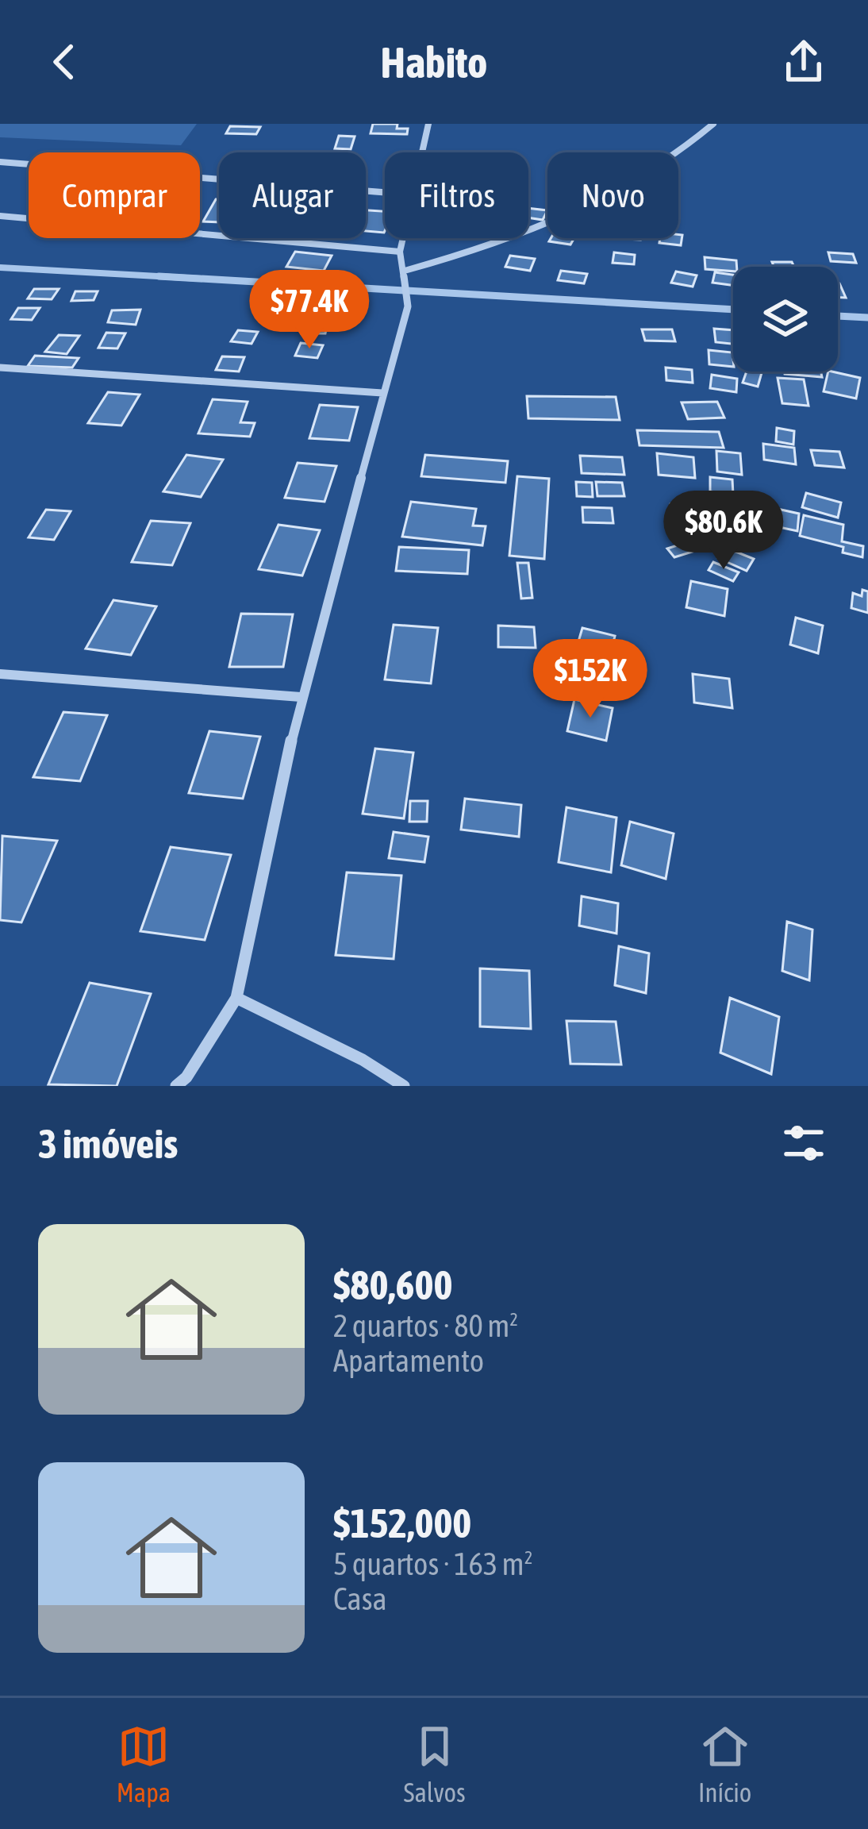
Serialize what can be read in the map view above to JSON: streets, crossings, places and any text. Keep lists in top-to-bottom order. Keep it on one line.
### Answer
{"page":{"header":"Habito","chip":["Comprar","Alugar","Filtros","Novo"],"price":["$77.4K","$80.6K","$152K"],"heading":"3 imóveis","list":[{"name":"$80,600","note":"2 quartos · 80 m² · Apartamento"},{"name":"$152,000","note":"5 quartos · 163 m² · Casa"}],"tabs":["Mapa","Salvos","Início"]}}
